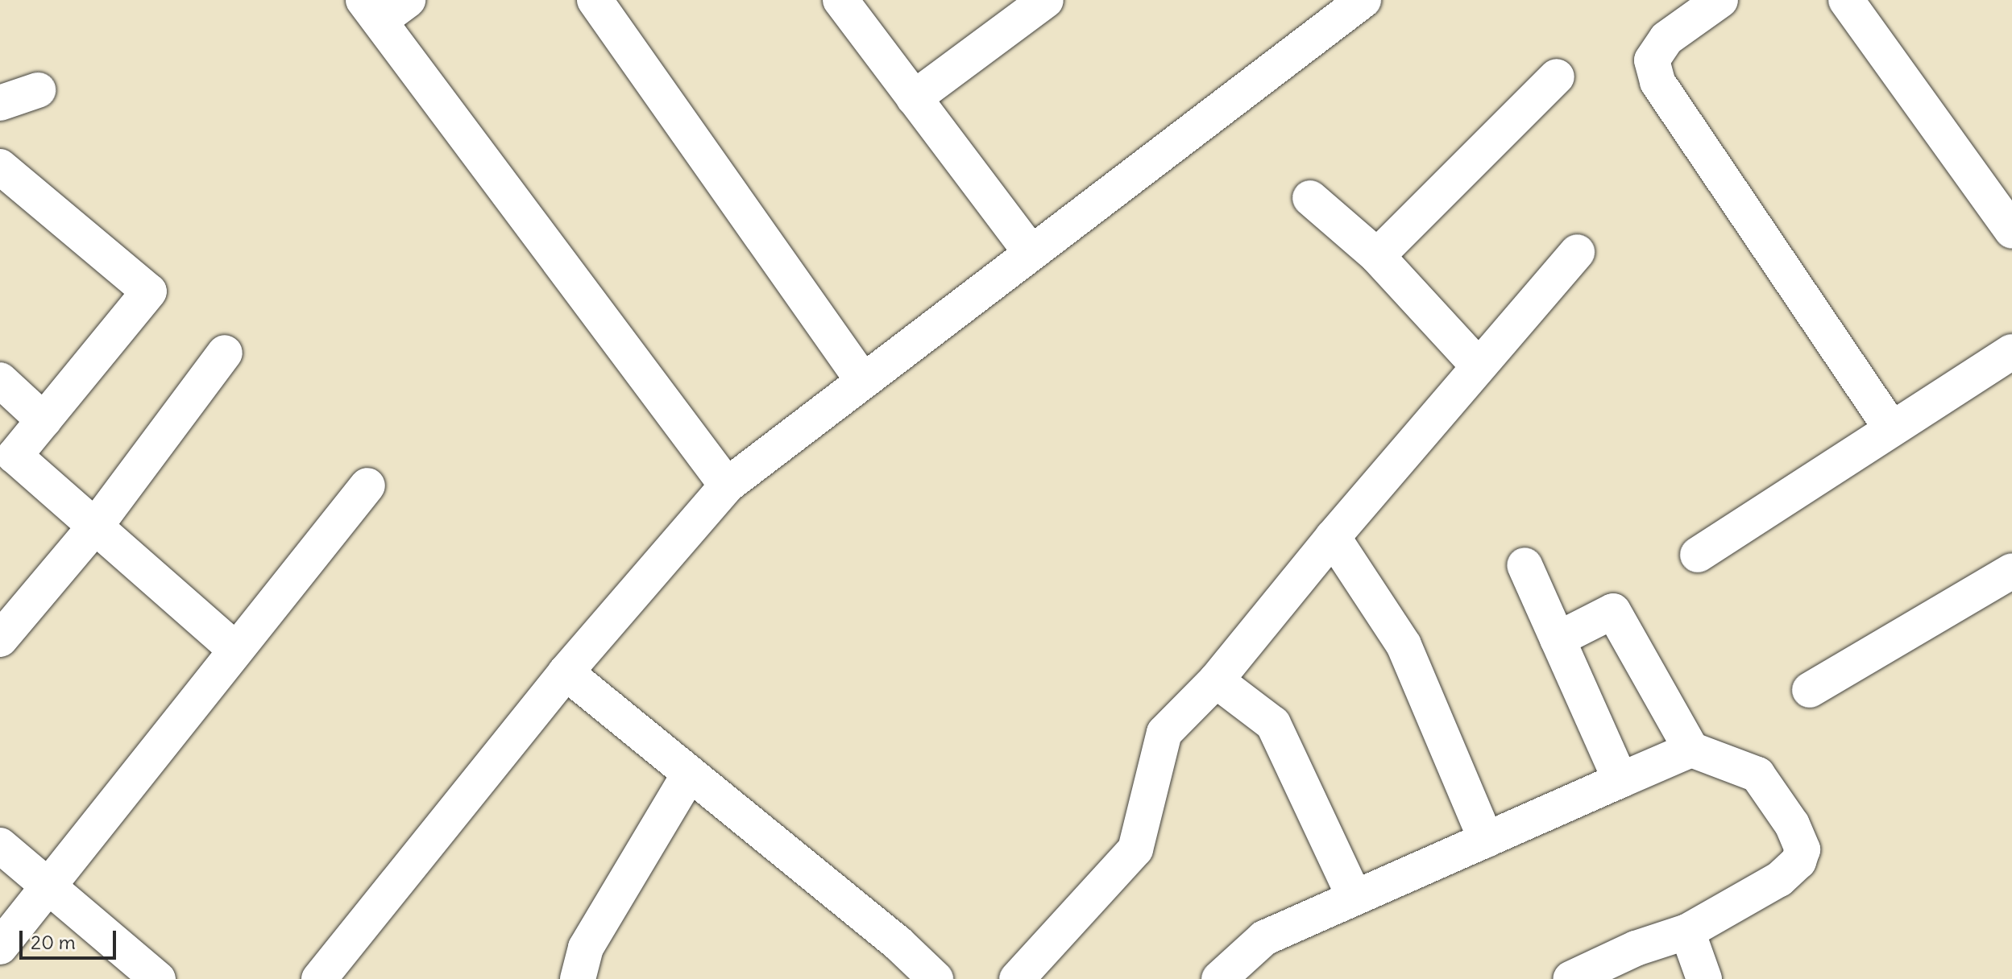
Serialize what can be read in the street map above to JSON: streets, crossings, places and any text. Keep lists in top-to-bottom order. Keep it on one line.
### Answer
{"scale_bar":"20 m"}
